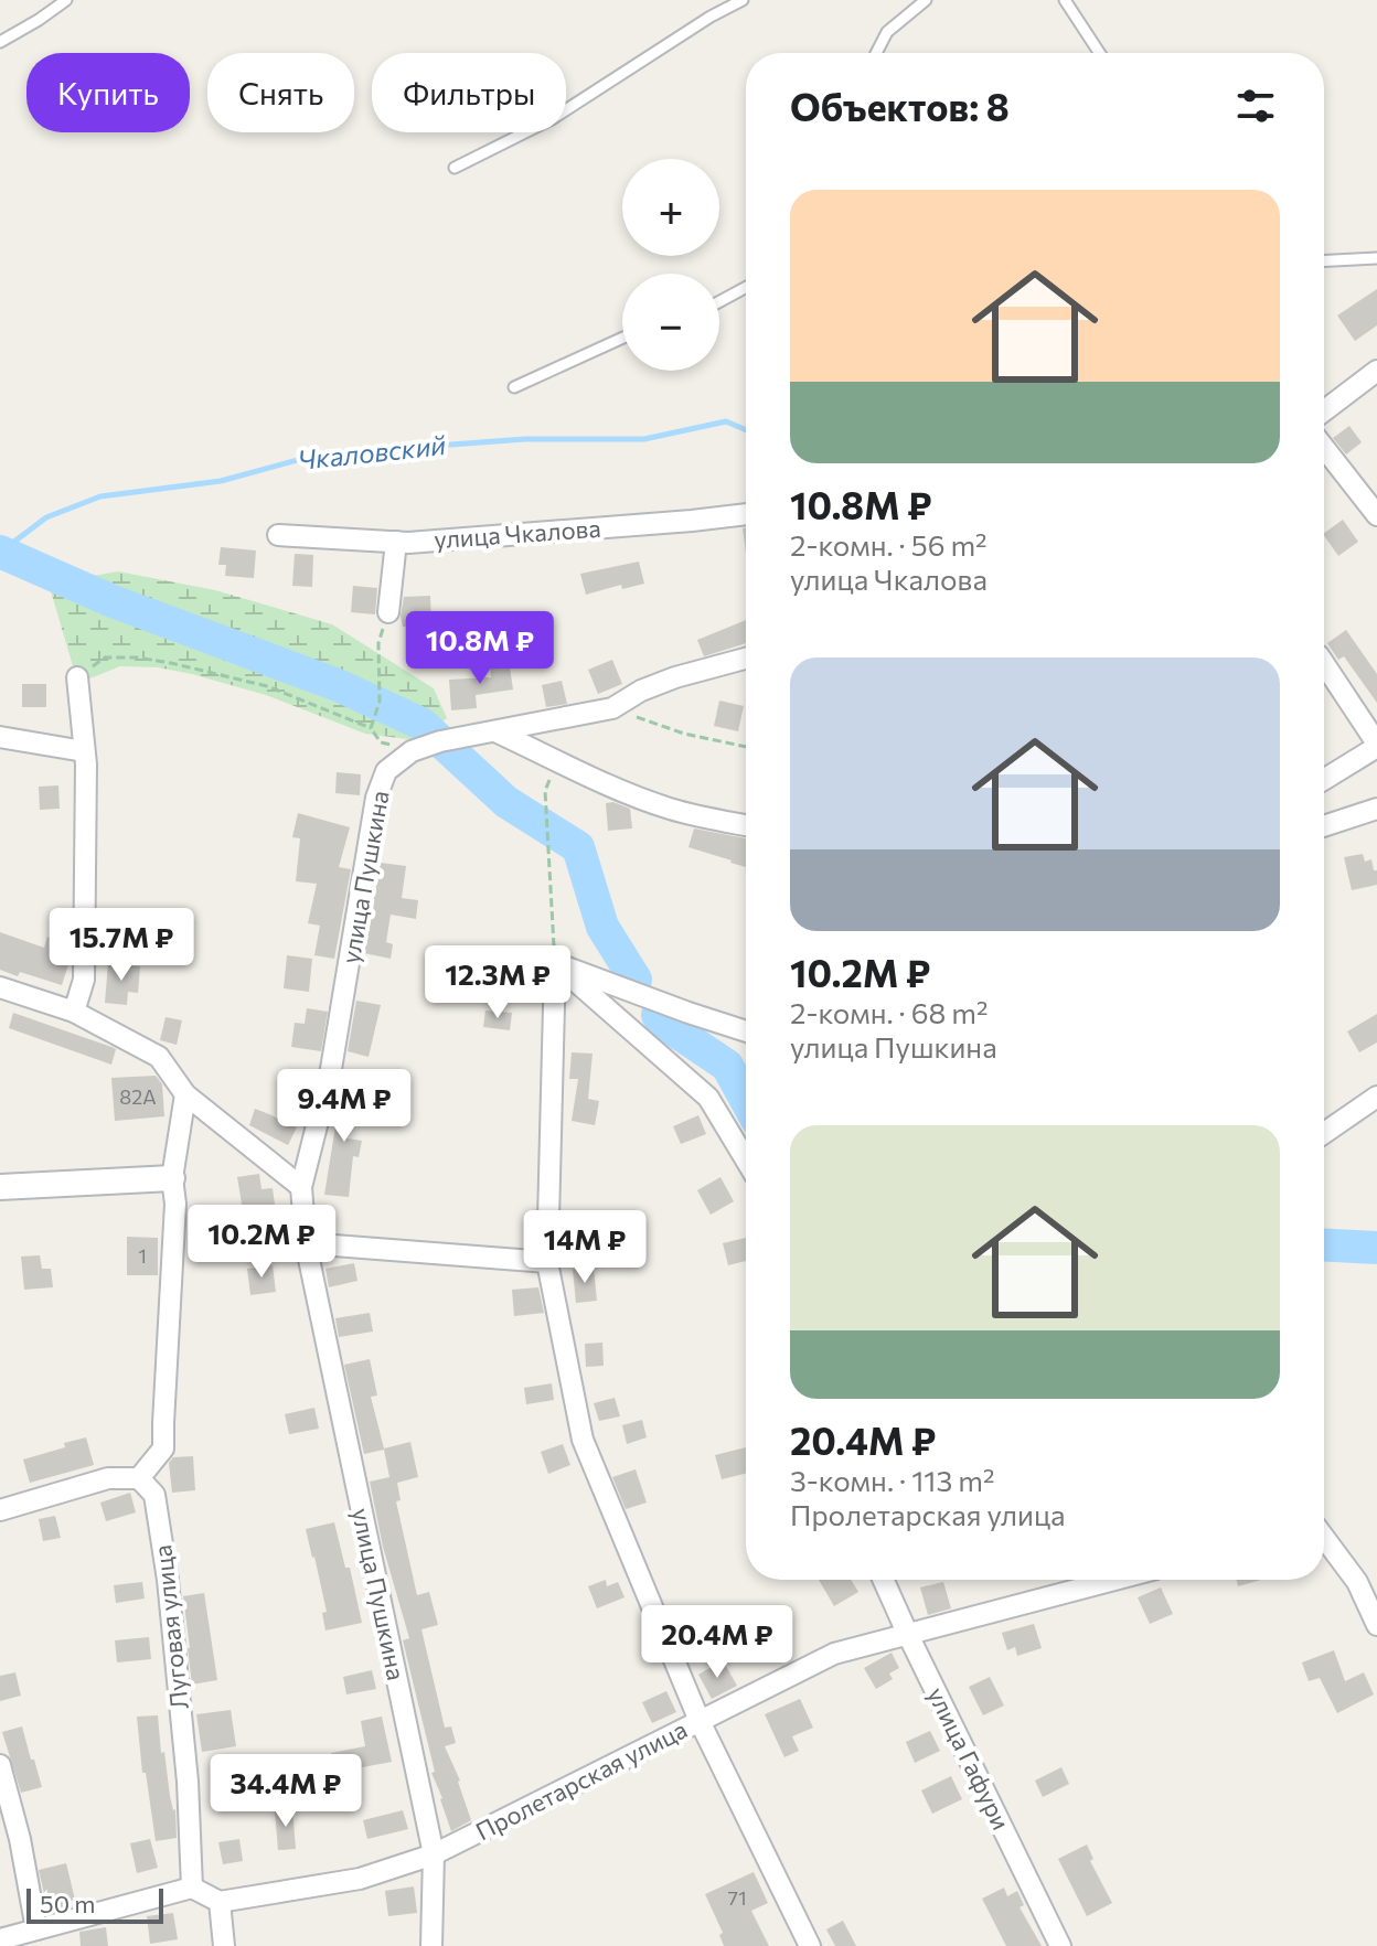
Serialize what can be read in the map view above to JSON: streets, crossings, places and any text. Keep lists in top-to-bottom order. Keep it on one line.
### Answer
{"streets":{"street":["улица Чкалова","улица Пушкина","Луговая улица","улица Гафури","Пролетарская улица"]},"crossings":[["улица Пушкина","Пролетарская улица"],["улица Гафури","Пролетарская улица"]],"water":["Чкаловский"],"house_numbers":["82А","1","71"],"scale_bar":"50 m","page":{"chip":["Купить","Снять","Фильтры"],"heading":"Объектов: 8","map_buttons":["+","−"],"list":[{"name":"10.8M ₽","note":"2-комн. · 56 m² · улица Чкалова"},{"name":"10.2M ₽","note":"2-комн. · 68 m² · улица Пушкина"},{"name":"20.4M ₽","note":"3-комн. · 113 m² · Пролетарская улица"}],"price":["10.8M ₽","15.7M ₽","12.3M ₽","9.4M ₽","10.2M ₽","14M ₽","20.4M ₽","34.4M ₽"],"scale":"50 m"}}
